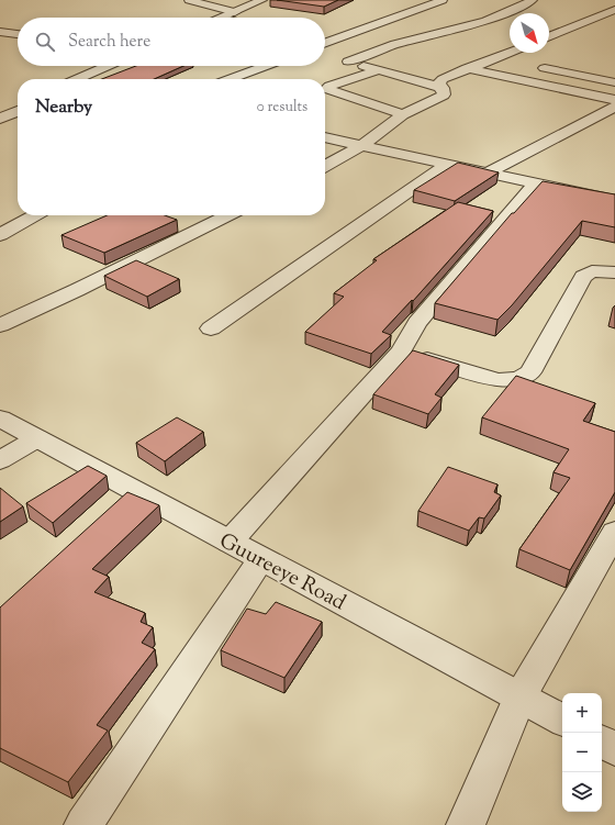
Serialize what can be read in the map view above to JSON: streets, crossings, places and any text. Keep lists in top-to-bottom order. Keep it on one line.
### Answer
{"streets":{"street":["Guureeye Road"]},"north":"bottom right","page":{"search":"Search here","heading":["Nearby","0 results"],"map_buttons":["+","−"]}}
